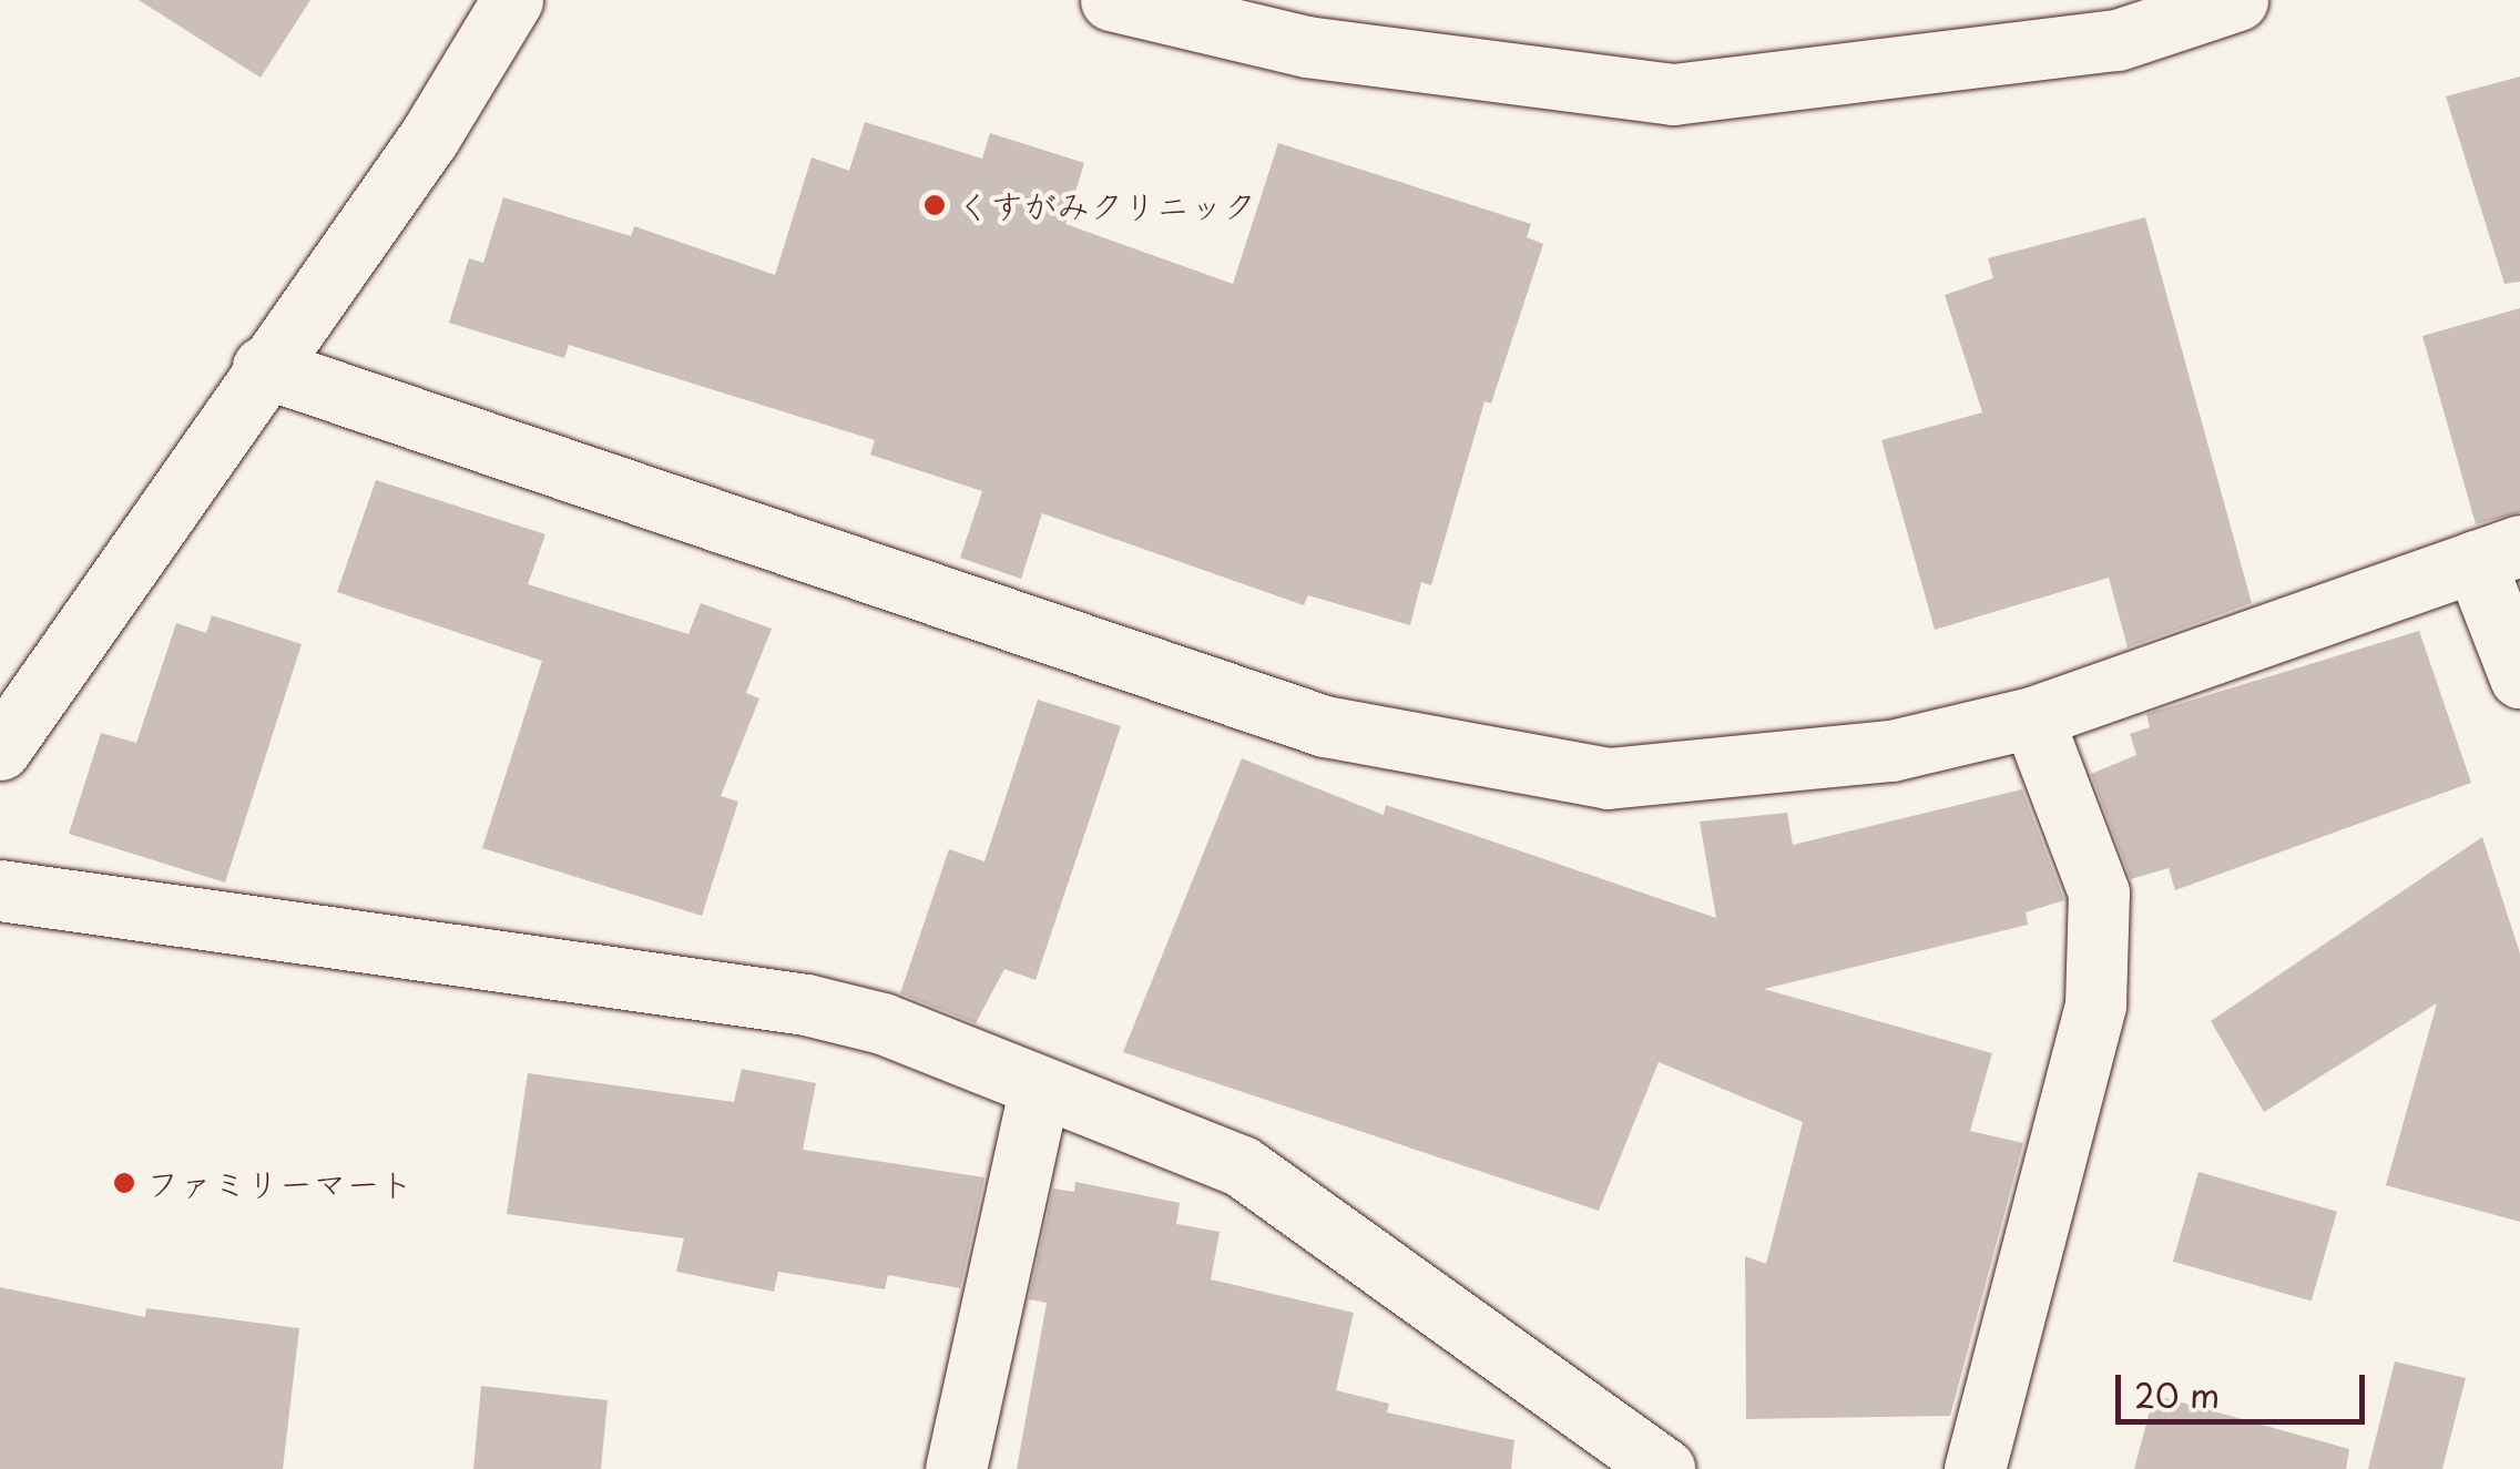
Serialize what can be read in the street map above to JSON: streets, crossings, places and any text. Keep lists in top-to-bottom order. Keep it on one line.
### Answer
{"places":["くすがみクリニック","ファミリーマート"],"scale_bar":"20 m"}
